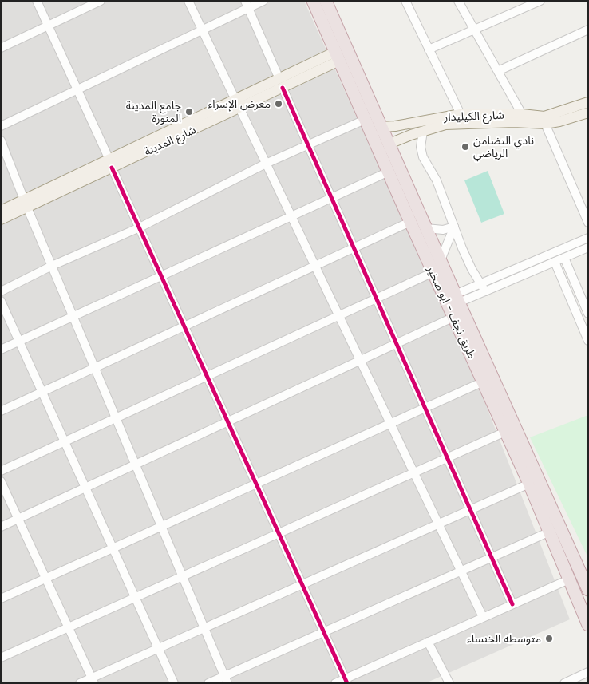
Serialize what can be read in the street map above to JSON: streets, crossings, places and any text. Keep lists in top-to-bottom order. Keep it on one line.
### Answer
{"streets":{"highway":["طريق نجف - ابو صخير"],"main road":["شارع الكيليدار","شارع المدينة"]},"crossings":[["شارع الكيليدار","طريق نجف - ابو صخير"],["شارع المدينة","طريق نجف - ابو صخير"]],"places":["معرض الإسراء","جامع المدينة المنورة","نادي التضامن الرياضي","متوسطه الخنساء"]}
